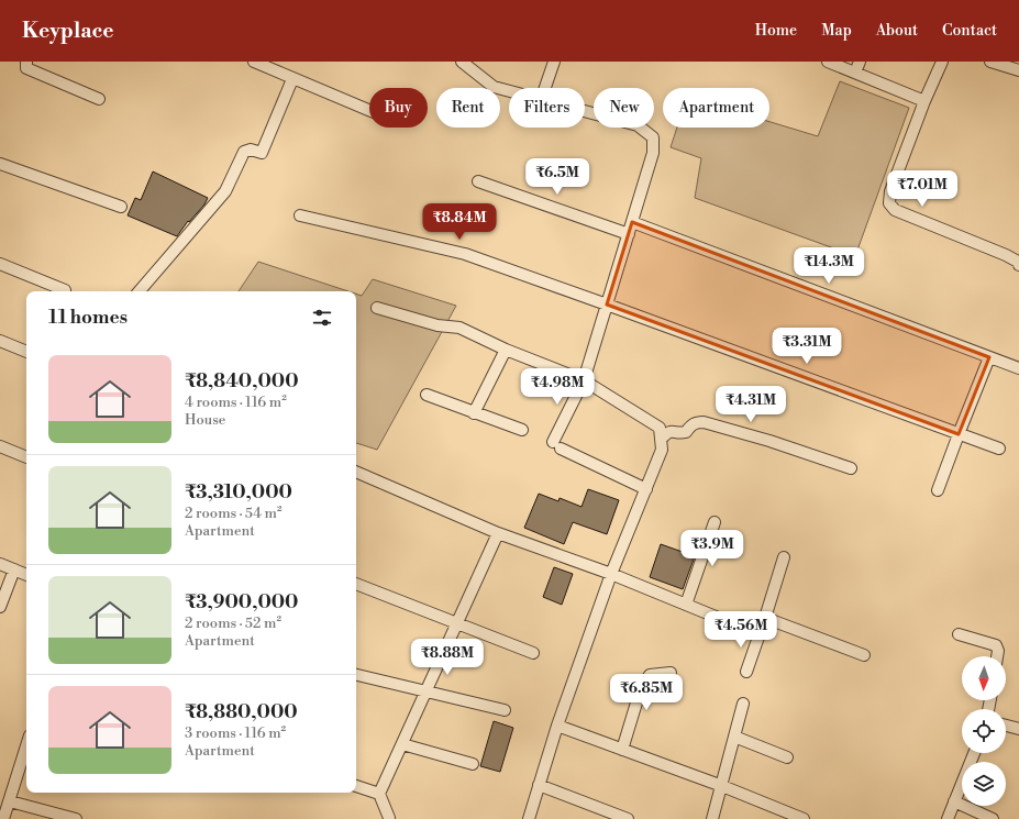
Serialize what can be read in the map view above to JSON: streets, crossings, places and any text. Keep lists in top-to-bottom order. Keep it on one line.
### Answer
{"north":"bottom","page":{"header":"Keyplace","nav":["Home","Map","About","Contact"],"chip":["Buy","Rent","Filters","New","Apartment"],"price":["₹6.5M","₹7.01M","₹8.84M","₹14.3M","₹3.31M","₹4.98M","₹4.31M","₹3.9M","₹4.56M","₹8.88M","₹6.85M"],"heading":"11 homes","list":[{"name":"₹8,840,000","note":"4 rooms · 116 m² · House"},{"name":"₹3,310,000","note":"2 rooms · 54 m² · Apartment"},{"name":"₹3,900,000","note":"2 rooms · 52 m² · Apartment"},{"name":"₹8,880,000","note":"3 rooms · 116 m² · Apartment"}]}}
